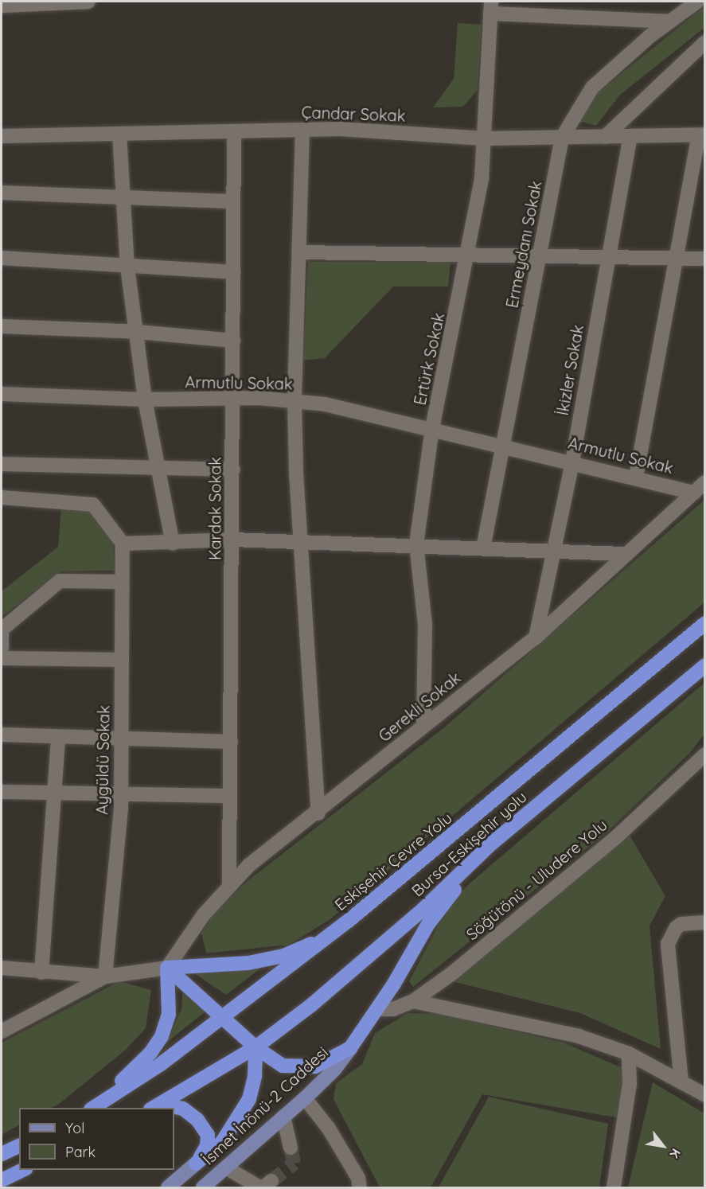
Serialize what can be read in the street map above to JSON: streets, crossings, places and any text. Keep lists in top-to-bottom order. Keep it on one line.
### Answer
{"streets":{"highway":["Bursa-Eskişehir yolu","Eskişehir Çevre Yolu"],"main road":["İsmet İnönü-2 Caddesi"],"street":["Çandar Sokak","Ermeydanı Sokak","Ertürk Sokak","İkizler Sokak","Armutlu Sokak","Kardak Sokak","Gerekli Sokak","Aygüldü Sokak","Söğütönü - Uludere Yolu"]},"crossings":[["Çandar Sokak","Ermeydanı Sokak"],["Çandar Sokak","Ertürk Sokak"],["Çandar Sokak","İkizler Sokak"],["Çandar Sokak","Kardak Sokak"],["Ermeydanı Sokak","Armutlu Sokak"],["Ertürk Sokak","Armutlu Sokak"],["Ertürk Sokak","Gerekli Sokak"],["İkizler Sokak","Armutlu Sokak"],["İkizler Sokak","Gerekli Sokak"],["Armutlu Sokak","Kardak Sokak"],["Armutlu Sokak","Gerekli Sokak"],["Kardak Sokak","Gerekli Sokak"]],"legend":["Yol","Park"],"north":"bottom right"}
